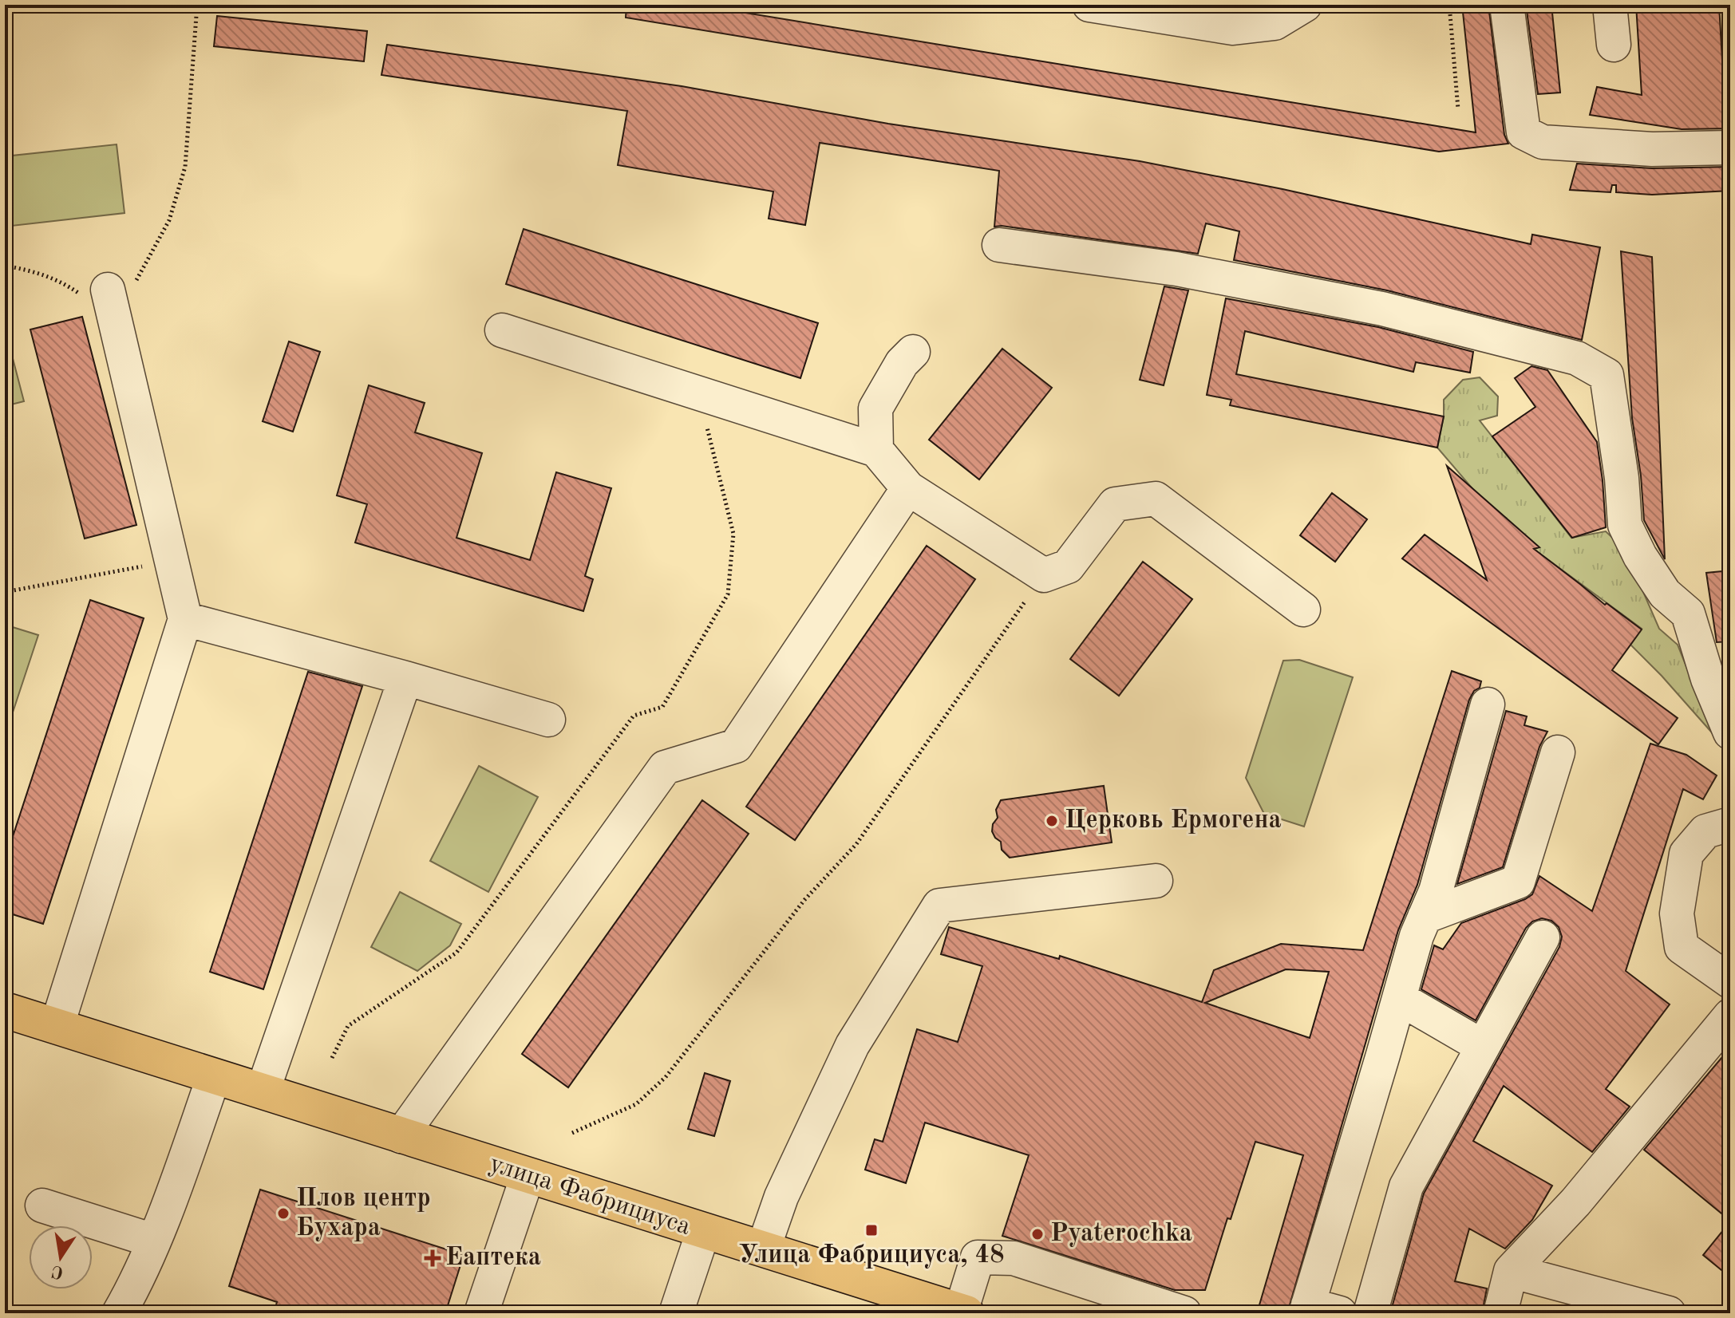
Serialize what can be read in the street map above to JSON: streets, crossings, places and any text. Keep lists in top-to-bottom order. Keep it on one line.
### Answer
{"streets":{"main road":["улица Фабрициуса"]},"places":{"other":["Церковь Ермогена","Плов центр Бухара","Pyaterochka"],"transit":["Улица Фабрициуса, 48"],"health":["Еаптека"]},"north":"bottom"}
